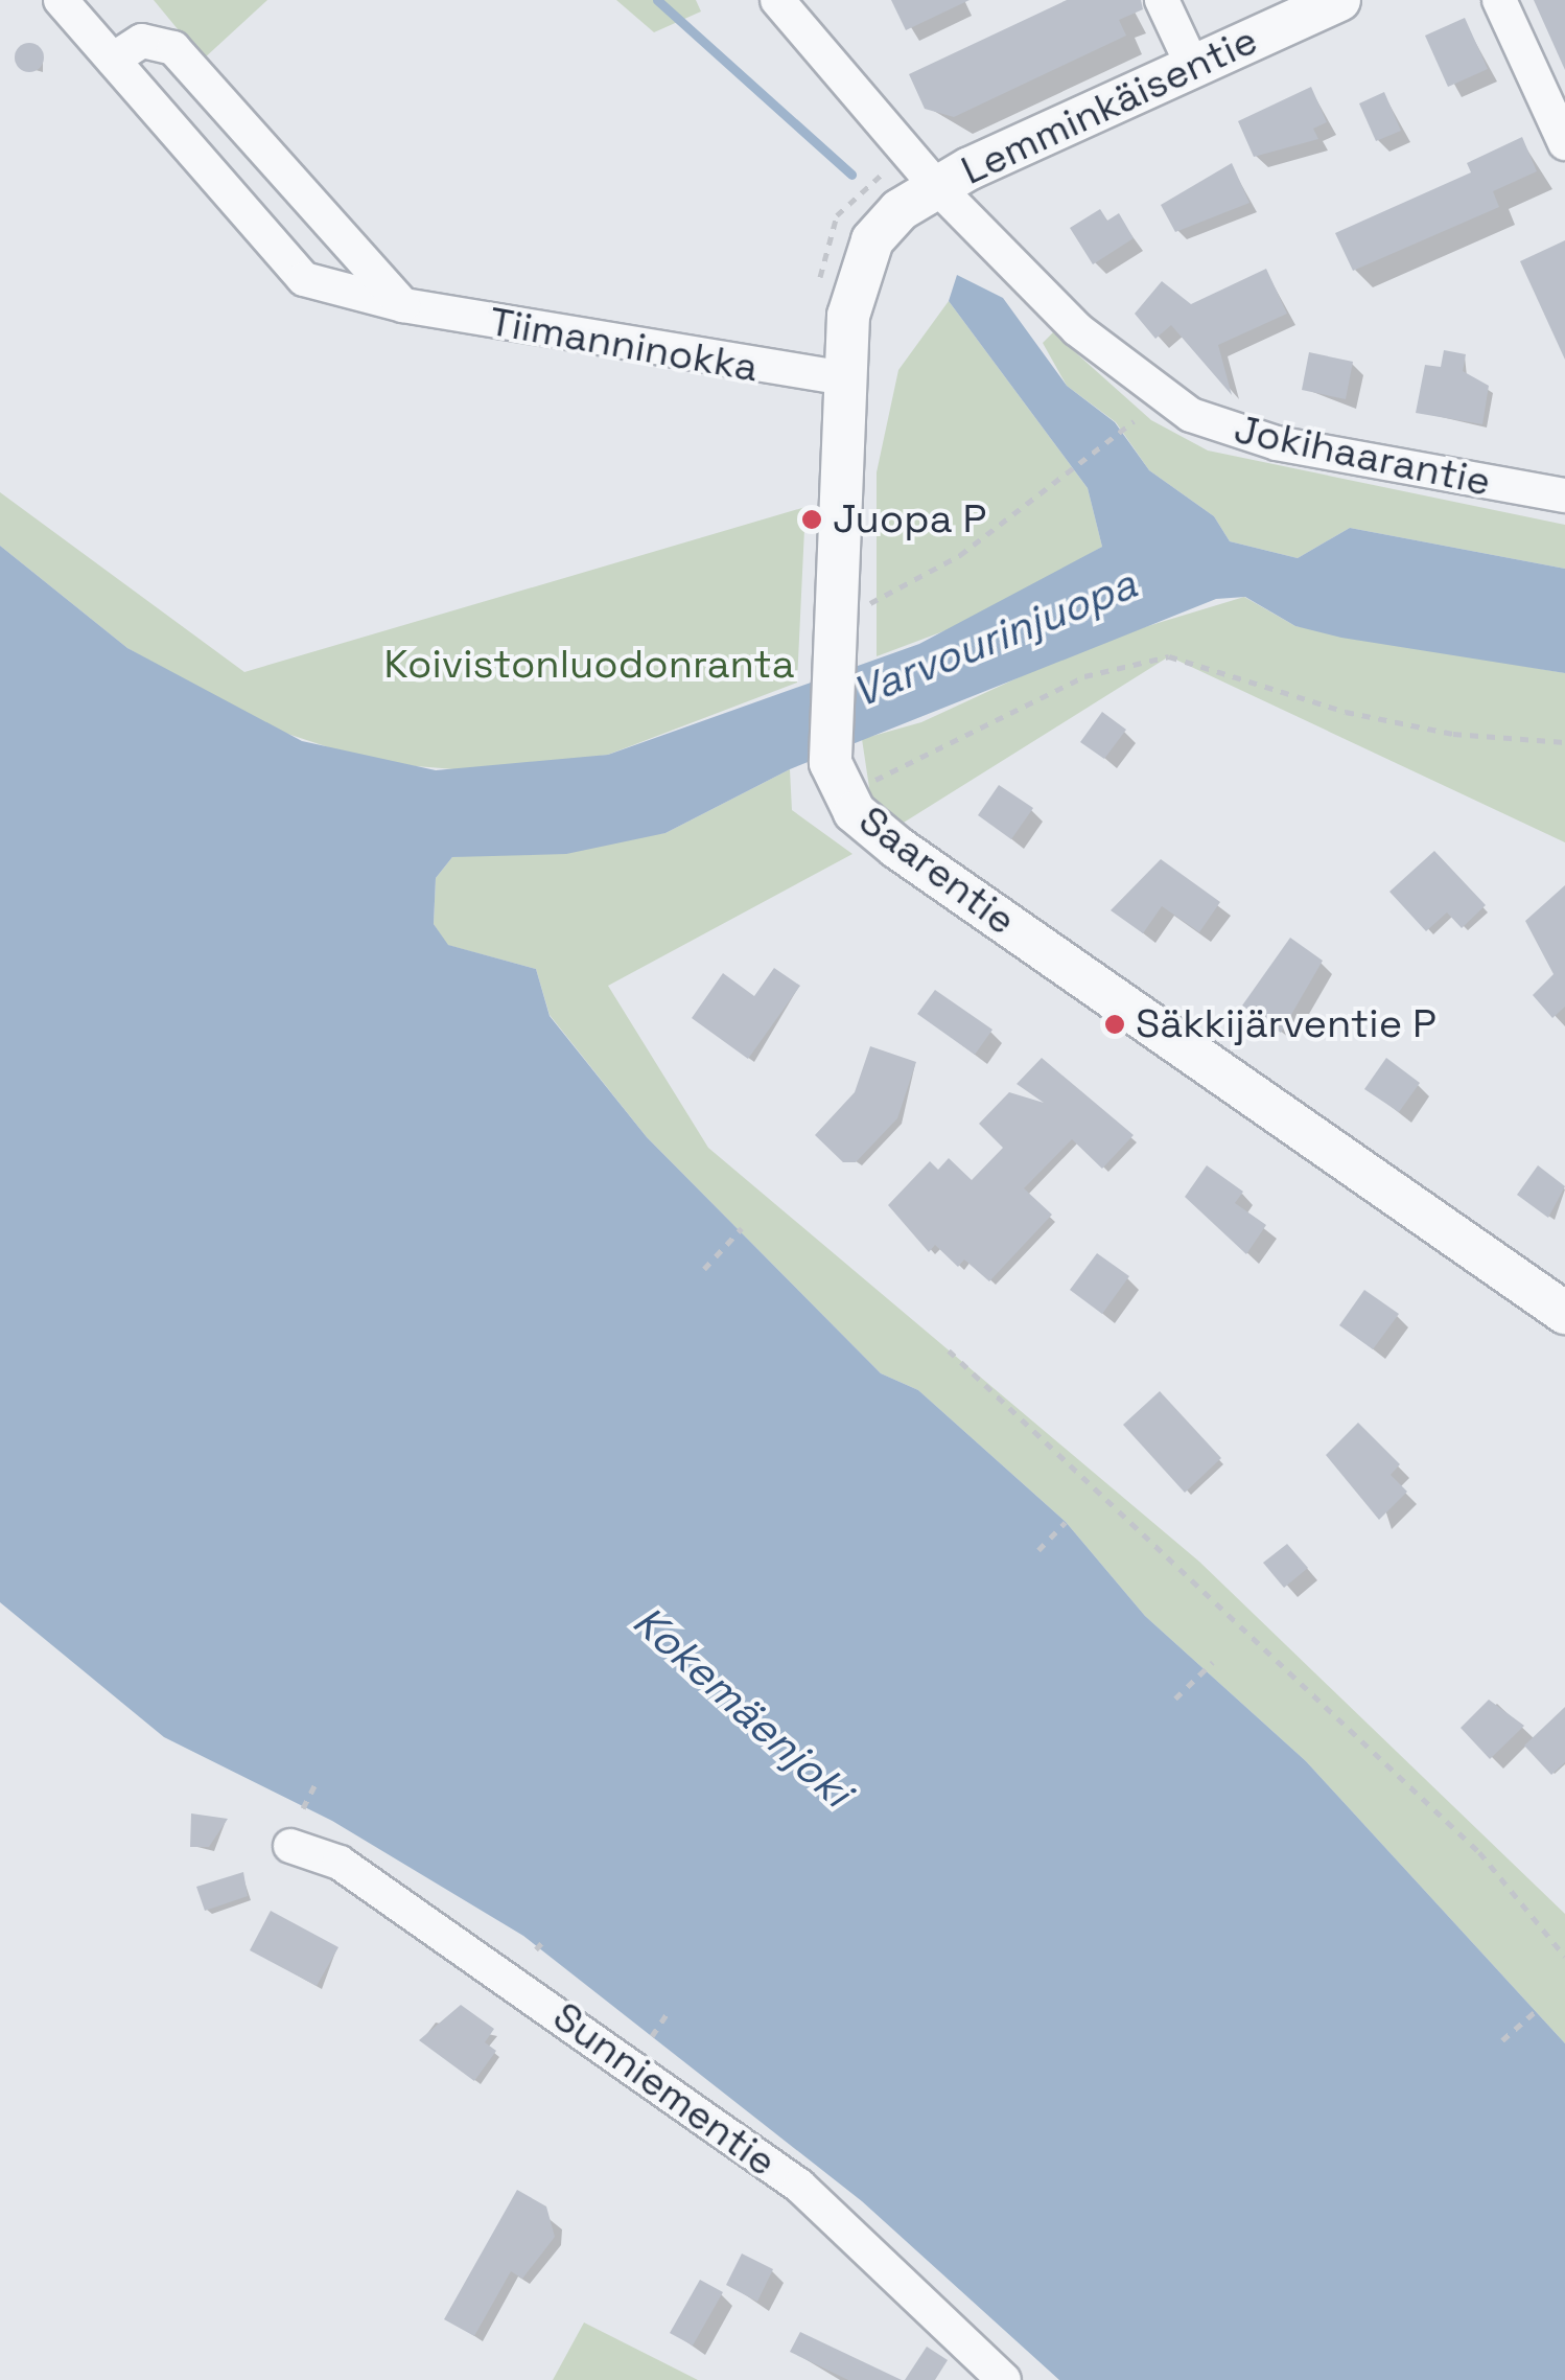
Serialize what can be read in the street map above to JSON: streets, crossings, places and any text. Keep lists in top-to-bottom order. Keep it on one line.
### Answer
{"streets":{"street":["Lemminkäisentie","Tiimanninokka","Jokihaarantie","Saarentie","Sunniementie"]},"crossings":[["Lemminkäisentie","Jokihaarantie"]],"water":["Varvourinjuopa","Kokemäenjoki"],"parks":["Koivistonluodonranta"],"places":["Juopa P","Säkkijärventie P"]}
